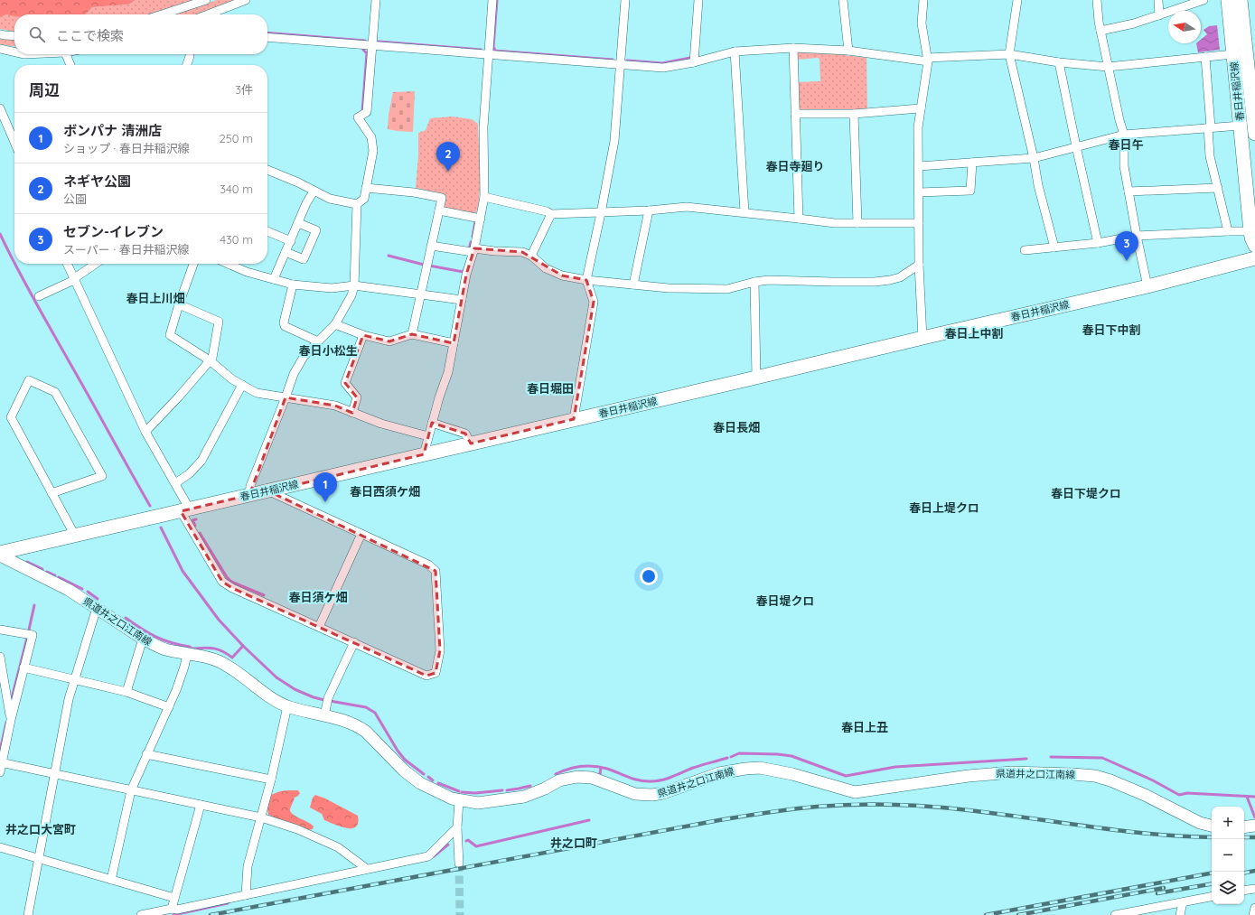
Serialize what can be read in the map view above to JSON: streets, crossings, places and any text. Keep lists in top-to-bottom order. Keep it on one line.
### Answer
{"streets":{"main road":["春日井稲沢線","県道井之口江南線"]},"crossings":[["春日井稲沢線","県道井之口江南線"]],"districts":["春日午","春日寺廻り","春日上川畑","春日下中割","春日上中割","春日小松生","春日堀田","春日長畑","春日西須ケ畑","春日下堤クロ","春日上堤クロ","春日須ケ畑","春日堤クロ","春日上丑","井之口大宮町","井之口町"],"north":"left","page":{"search":"ここで検索","heading":["周辺","3件"],"list":[{"mark":"1","name":"ボンパナ 清洲店","note":"ショップ · 春日井稲沢線","value":"250 m"},{"mark":"2","name":"ネギヤ公園","note":"公園","value":"340 m"},{"mark":"3","name":"セブン-イレブン","note":"スーパー · 春日井稲沢線","value":"430 m"}],"pins":["2","3","1"],"map_buttons":["+","−"]}}
